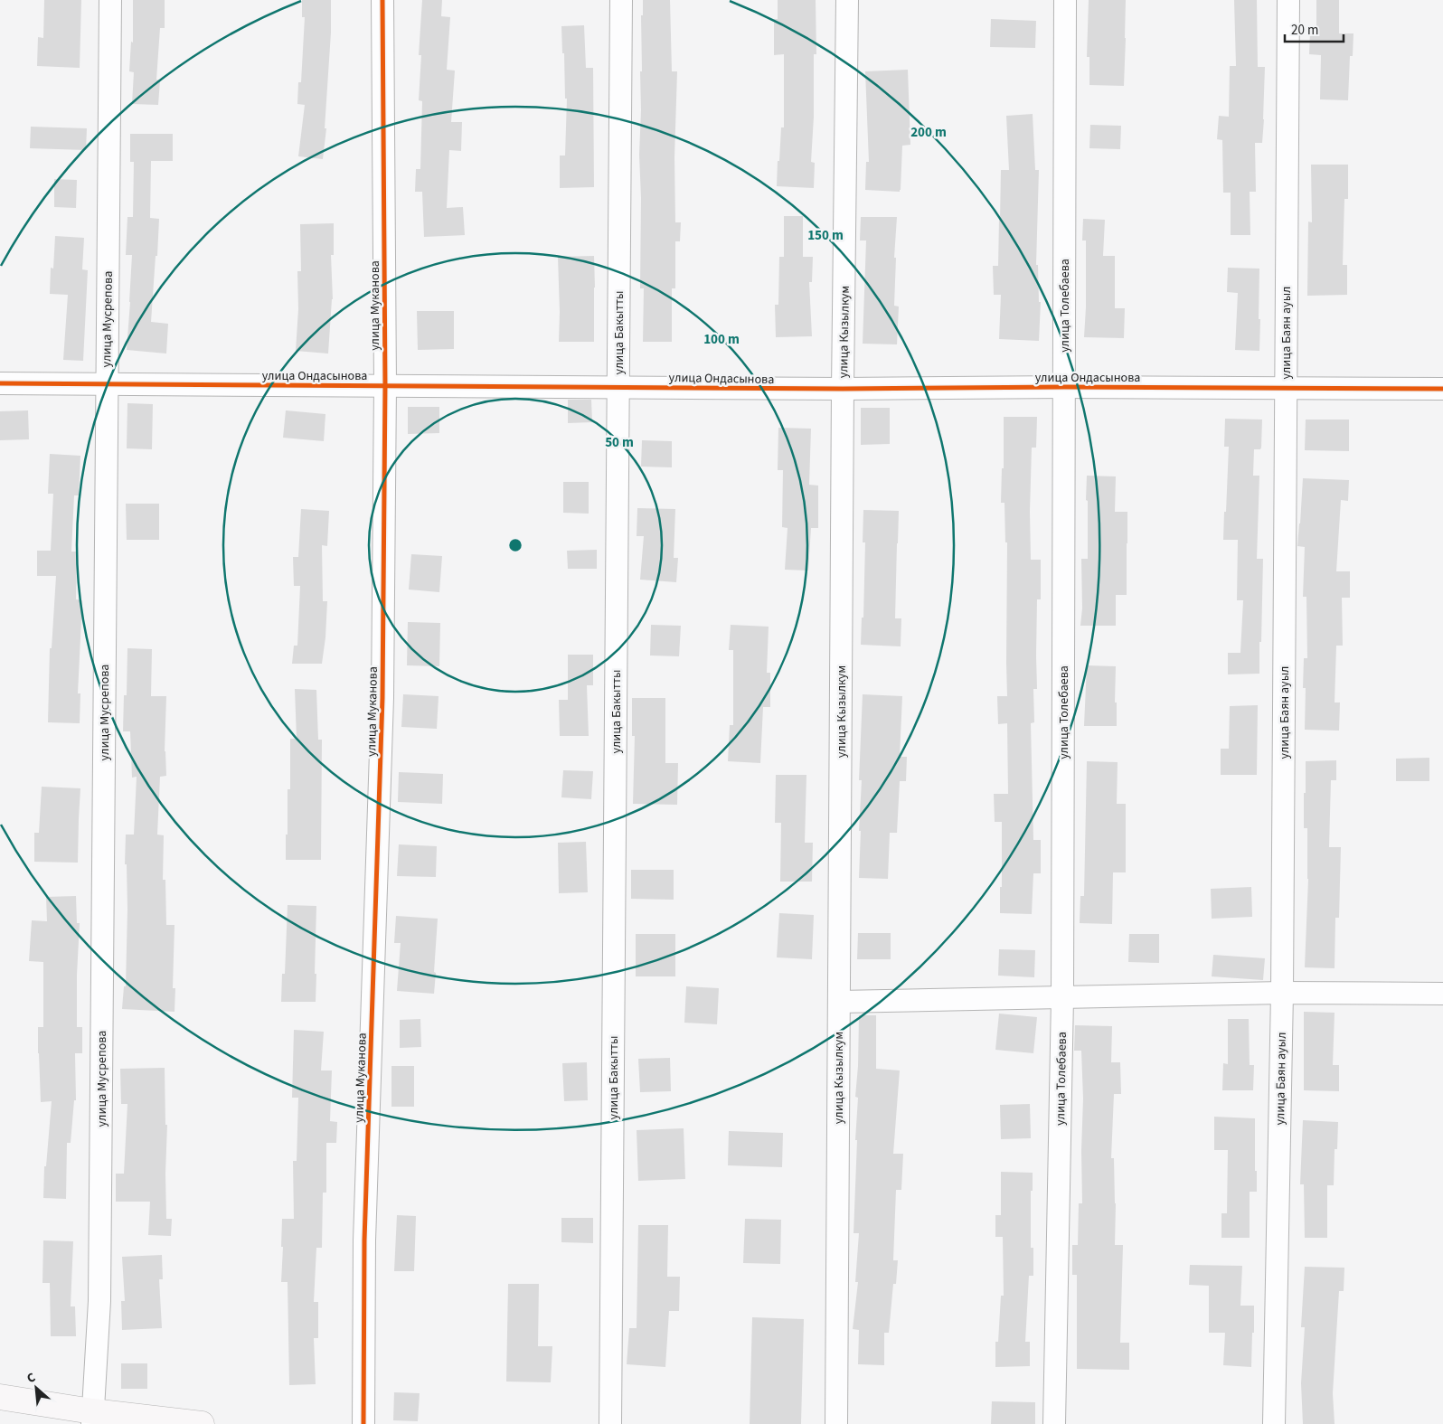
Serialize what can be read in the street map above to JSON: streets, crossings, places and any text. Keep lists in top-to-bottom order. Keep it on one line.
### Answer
{"streets":{"street":["улица Муканова","улица Толебаева","улица Мусрепова","улица Кызылкум","улица Бакытты","улица Баян ауыл","улица Ондасынова"]},"crossings":[["улица Муканова","улица Ондасынова"],["улица Толебаева","улица Ондасынова"],["улица Мусрепова","улица Ондасынова"],["улица Кызылкум","улица Ондасынова"],["улица Бакытты","улица Ондасынова"],["улица Баян ауыл","улица Ондасынова"]],"scale_bar":"20 m","north":"top left","rings":["200 m","150 m","100 m","50 m"]}
